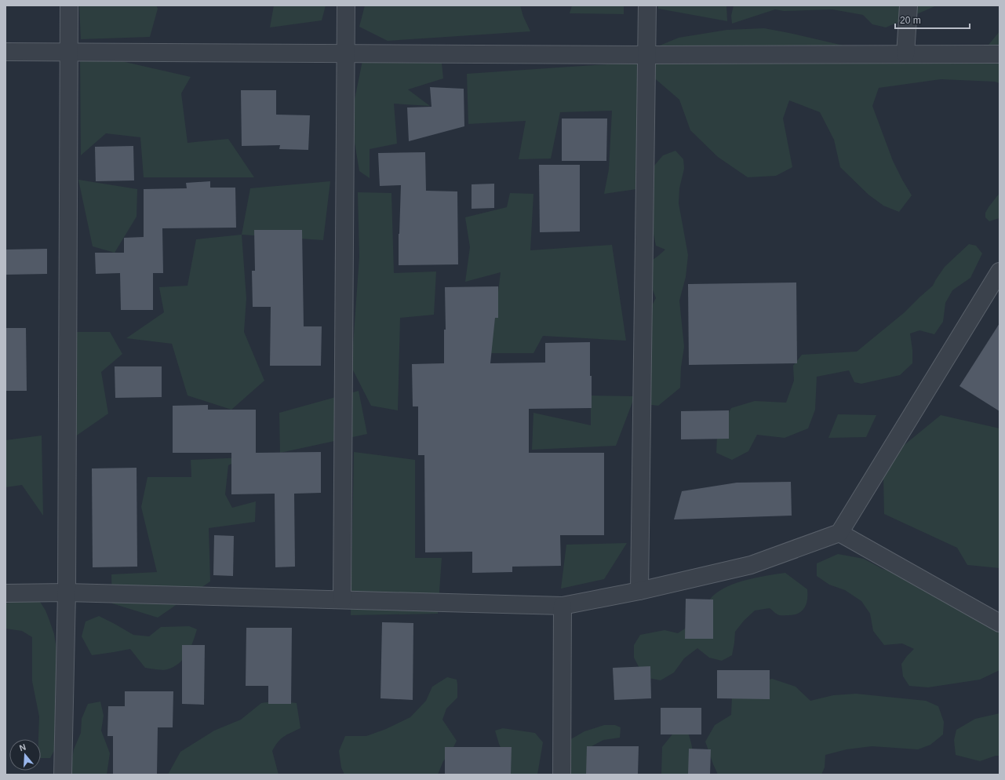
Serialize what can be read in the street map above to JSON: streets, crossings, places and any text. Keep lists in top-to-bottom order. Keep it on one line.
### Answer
{"scale_bar":"20 m","north":"top"}
